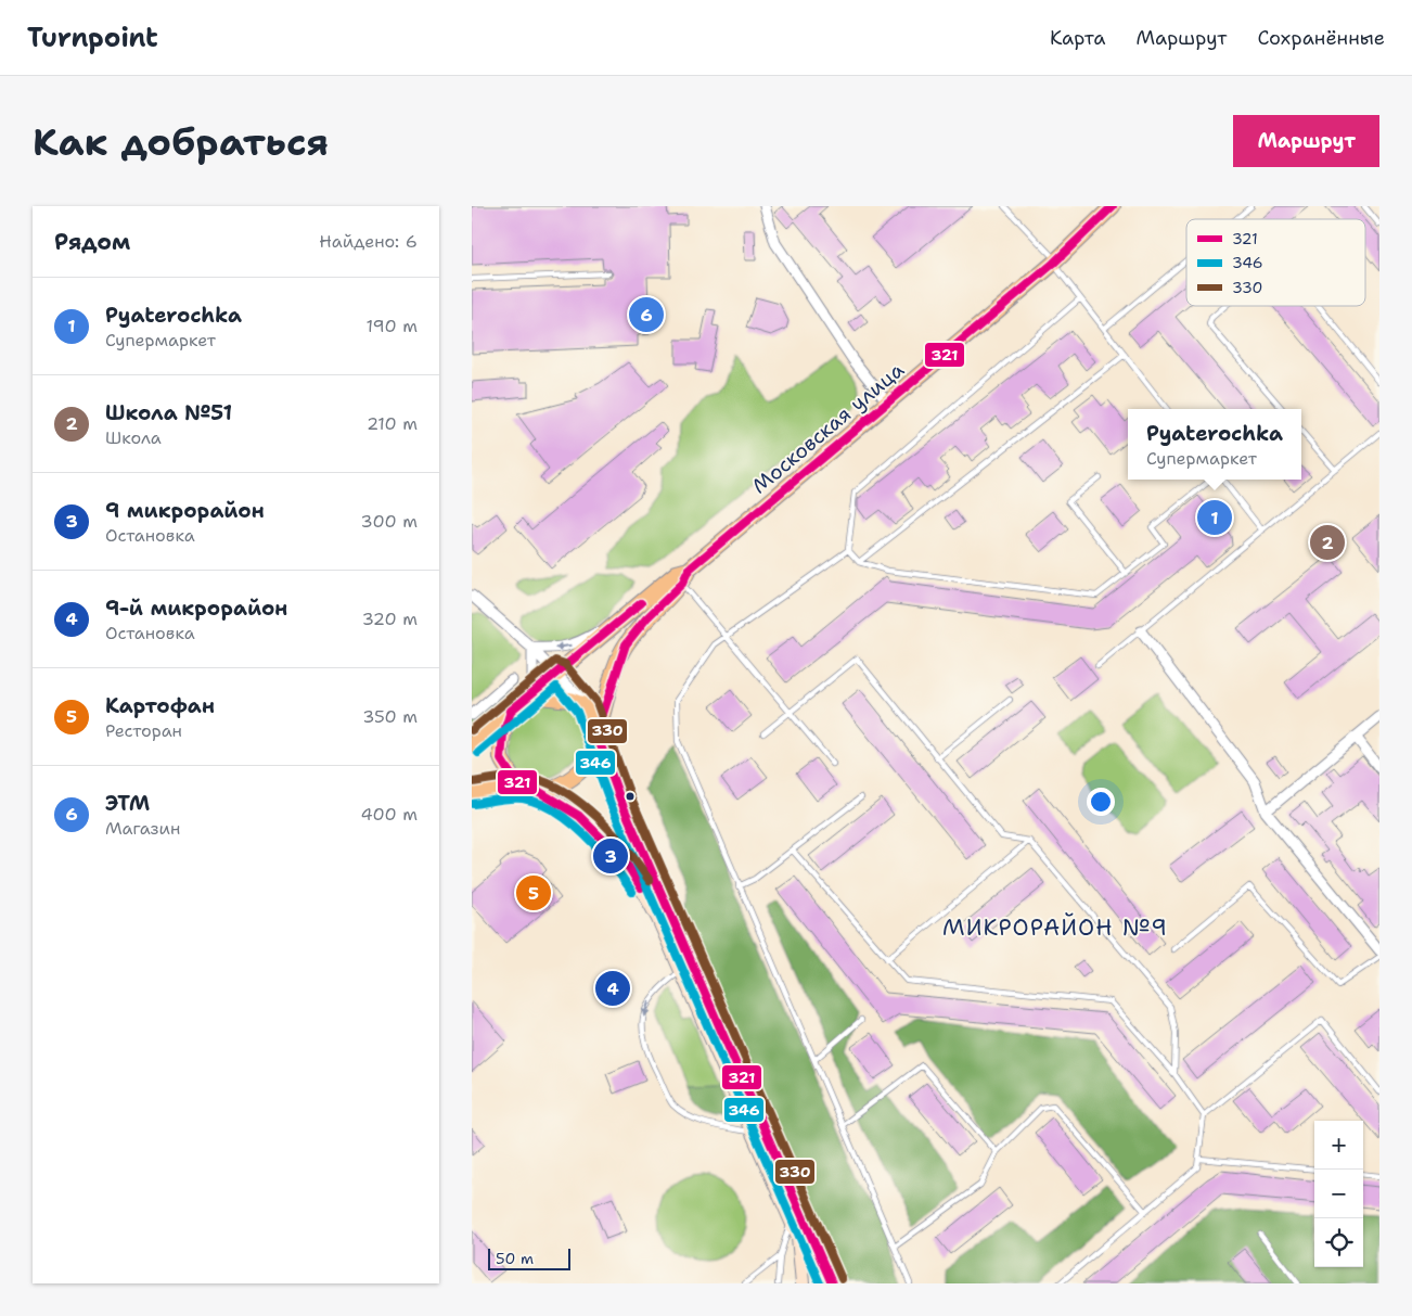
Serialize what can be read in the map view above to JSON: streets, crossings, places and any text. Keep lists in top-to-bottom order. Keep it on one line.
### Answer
{"streets":{"main road":["Московская улица"]},"districts":["МИКРОРАЙОН №9"],"lines":["transit line 321","transit line 330","transit line 346"],"legend":["321","346","330"],"scale_bar":"50 m","page":{"header":"Turnpoint","nav":["Карта","Маршрут","Сохранённые"],"buttons":"Маршрут","title":"Как добраться","heading":["Рядом","Найдено: 6"],"list":[{"mark":"1","name":"Pyaterochka","note":"Супермаркет","value":"190 m"},{"mark":"2","name":"Школа №51","note":"Школа","value":"210 m"},{"mark":"3","name":"9 микрорайон","note":"Остановка","value":"300 m"},{"mark":"4","name":"9-й микрорайон","note":"Остановка","value":"320 m"},{"mark":"5","name":"Картофан","note":"Ресторан","value":"350 m"},{"mark":"6","name":"ЭТМ","note":"Магазин","value":"400 m"}],"pins":["6","1","2","3","5","4"],"popup":["Pyaterochka","Супермаркет"],"map_buttons":["+","−"],"scale":"50 m"}}
